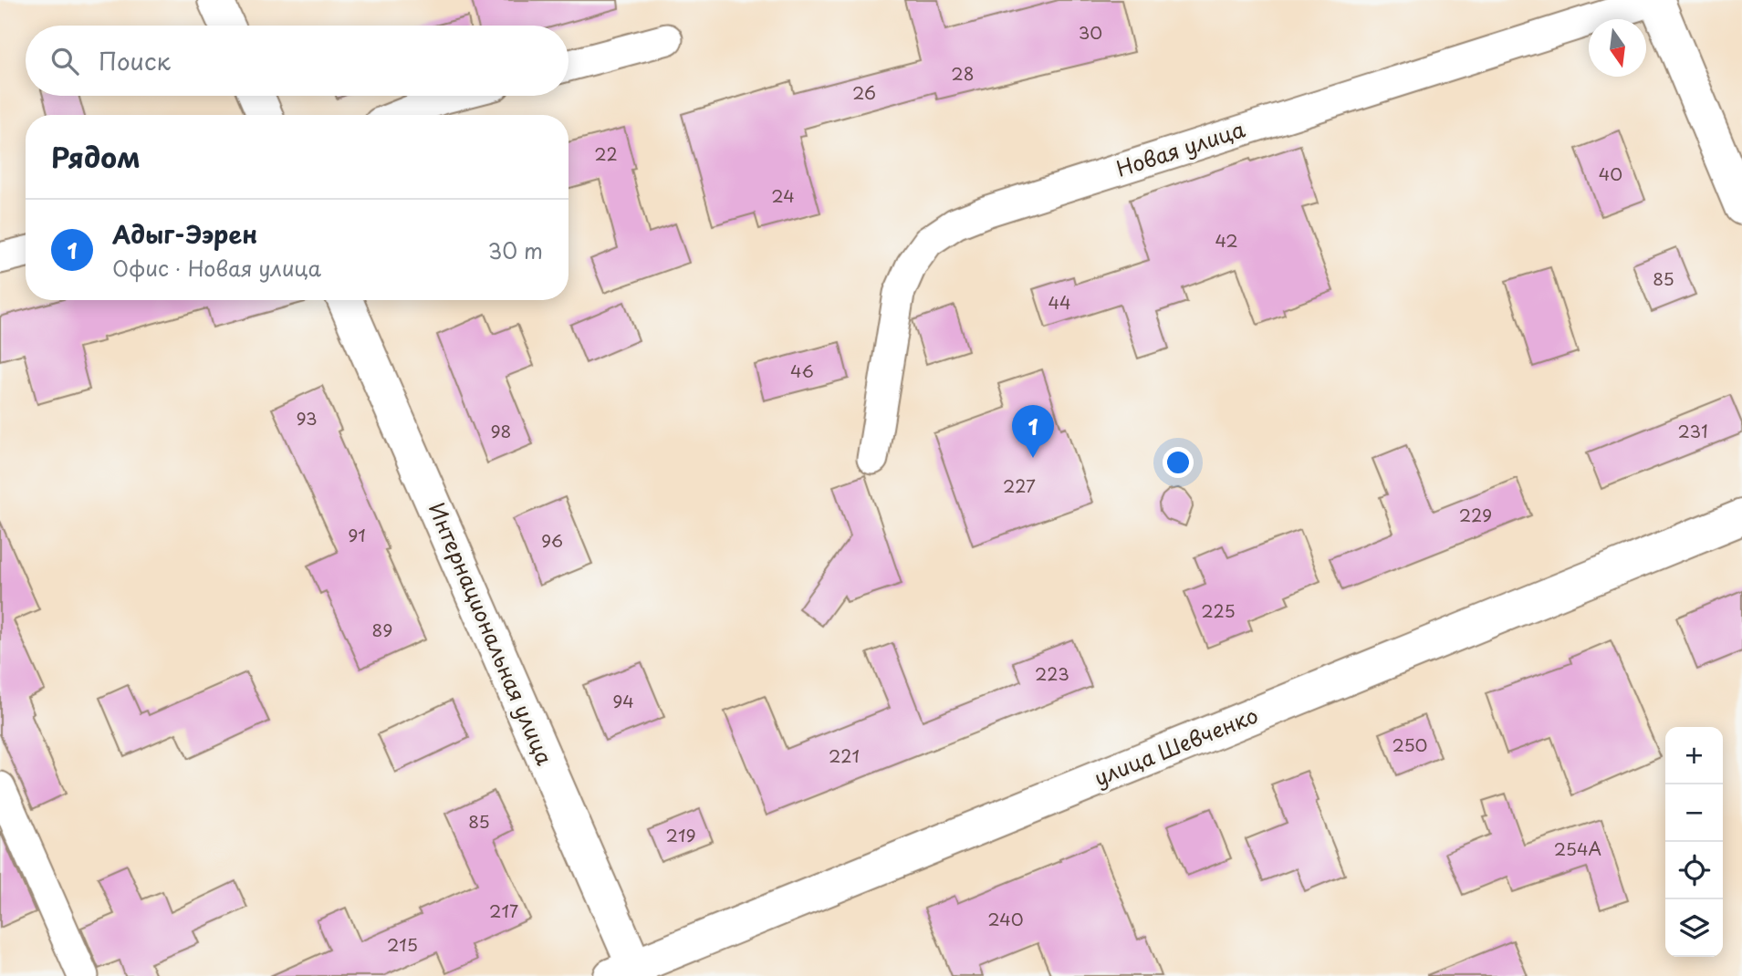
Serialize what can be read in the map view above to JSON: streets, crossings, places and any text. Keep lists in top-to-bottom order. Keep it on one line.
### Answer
{"streets":{"street":["Новая улица","Интернациональная улица","улица Шевченко"]},"crossings":[["Интернациональная улица","улица Шевченко"]],"house_numbers":["30","28","26","22","40","24","42","85","44","46","93","98","231","227","229","91","96","225","89","223","94","250","221","85","219","254А","217","240","215"],"north":"bottom","page":{"search":"Поиск","heading":"Рядом","list":[{"mark":"1","name":"Адыг-Ээрен","note":"Офис · Новая улица","value":"30 m"}],"pins":"1","map_buttons":["+","−"]}}
